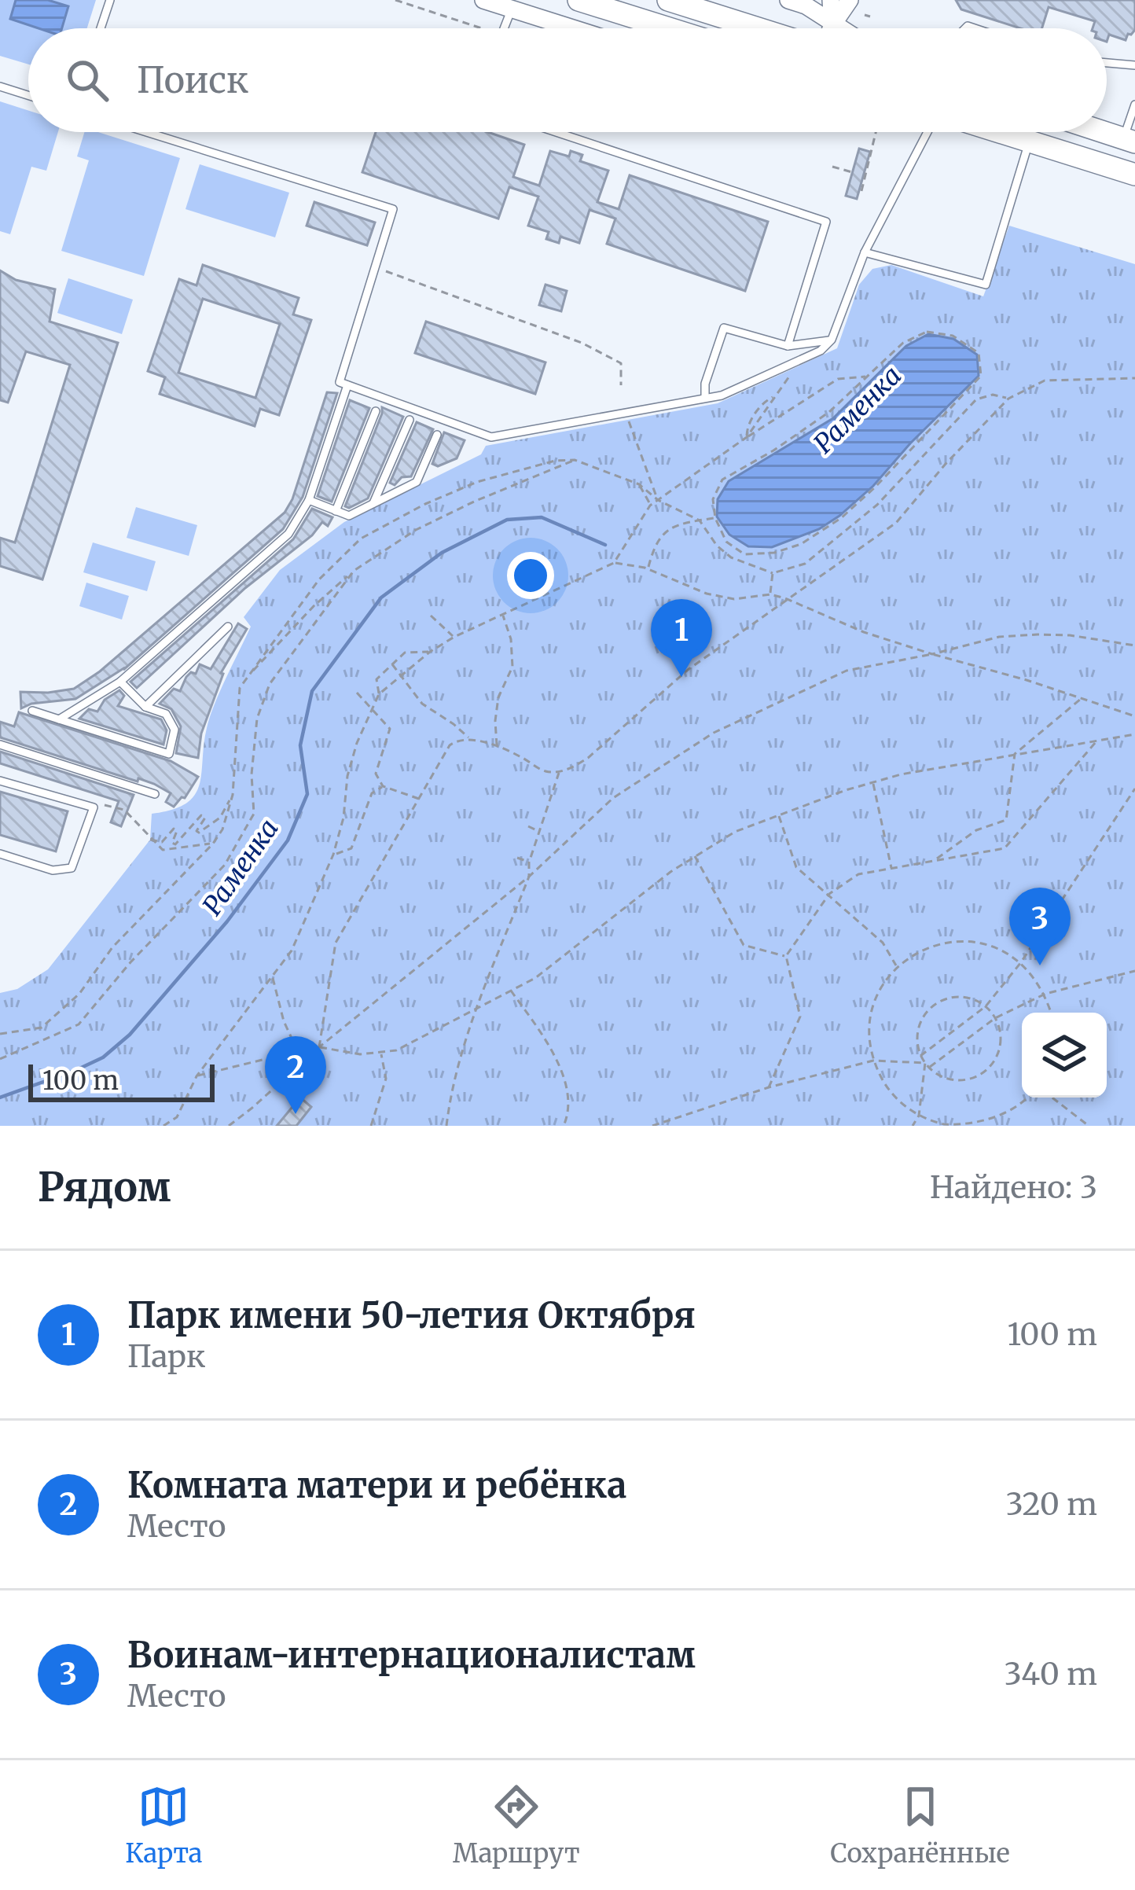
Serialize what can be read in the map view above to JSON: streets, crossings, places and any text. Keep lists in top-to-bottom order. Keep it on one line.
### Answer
{"water":["Раменка"],"scale_bar":"100 m","page":{"search":"Поиск","pins":["1","3","2"],"scale":"100 m","heading":["Рядом","Найдено: 3"],"list":[{"mark":"1","name":"Парк имени 50-летия Октября","note":"Парк","value":"100 m"},{"mark":"2","name":"Комната матери и ребёнка","note":"Место","value":"320 m"},{"mark":"3","name":"Воинам-интернационалистам","note":"Место","value":"340 m"}],"nav":["Карта","Маршрут","Сохранённые"]}}
